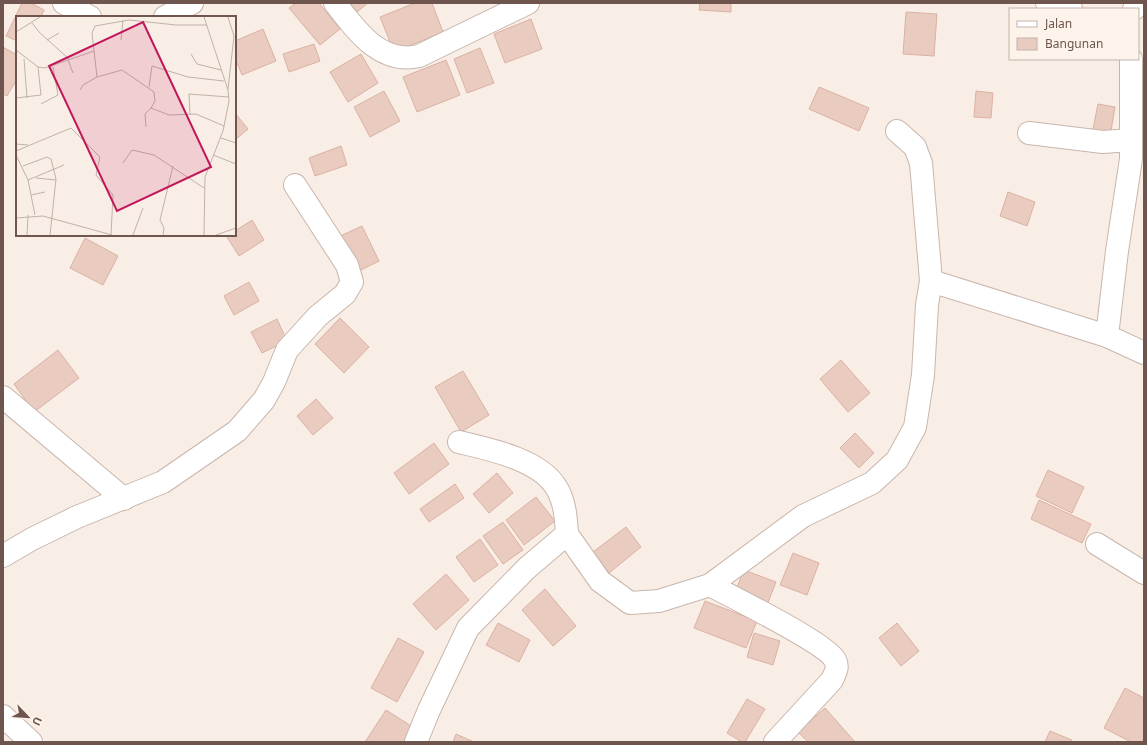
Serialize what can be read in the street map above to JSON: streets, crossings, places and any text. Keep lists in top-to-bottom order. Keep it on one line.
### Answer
{"legend":["Jalan","Bangunan"],"north":"bottom right"}
